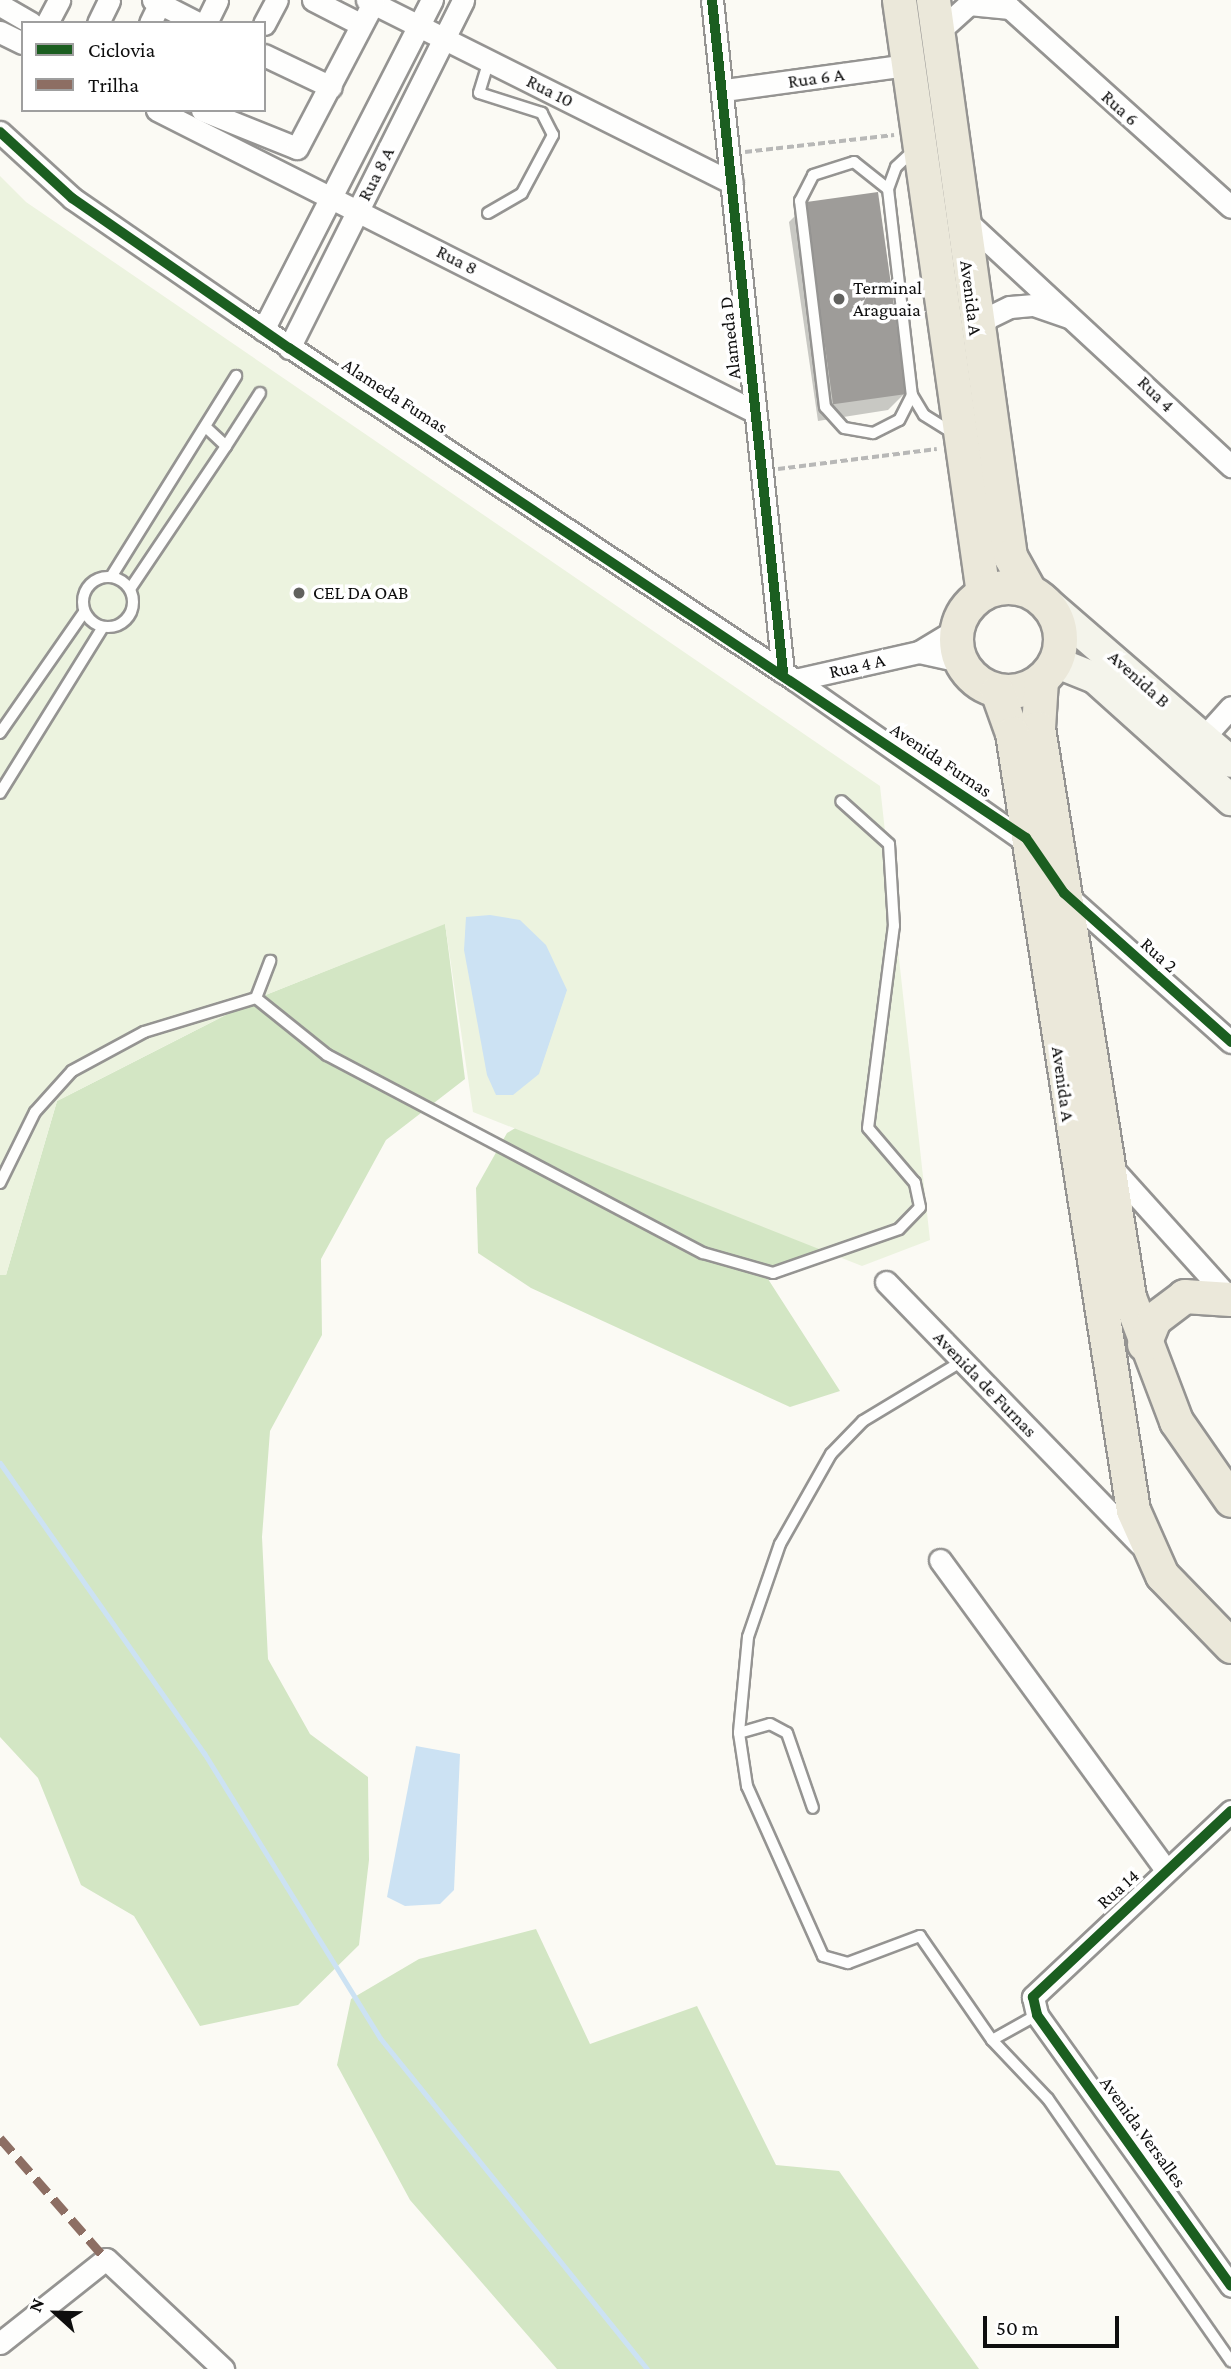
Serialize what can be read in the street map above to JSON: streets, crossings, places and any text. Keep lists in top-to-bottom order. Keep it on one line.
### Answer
{"streets":{"main road":["Avenida A","Avenida de Furnas"],"street":["Rua 6 A","Rua 10","Rua 6","Rua 8 A","Rua 8","Alameda D","Rua 4","Alameda Fumas","Rua 4 A","Avenida B","Avenida Furnas","Rua 2","Rua 14","Avenida Versalles"]},"crossings":[["Rua 6 A","Avenida A"],["Rua 6 A","Alameda D"],["Rua 10","Rua 8 A"],["Rua 10","Alameda D"],["Rua 6","Avenida A"],["Rua 8 A","Rua 8"],["Rua 8 A","Alameda Fumas"],["Rua 8","Alameda D"],["Avenida A","Rua 4"],["Avenida A","Rua 4 A"],["Avenida A","Avenida B"],["Avenida A","Avenida Furnas"],["Avenida A","Rua 2"],["Avenida A","Avenida de Furnas"],["Alameda D","Alameda Fumas"],["Alameda D","Rua 4 A"],["Alameda D","Avenida Furnas"],["Alameda Fumas","Rua 4 A"],["Alameda Fumas","Avenida Furnas"],["Rua 4 A","Avenida B"],["Rua 4 A","Avenida Furnas"],["Avenida Furnas","Rua 2"],["Rua 14","Avenida Versalles"]],"places":["Terminal Araguaia","CEL DA OAB"],"legend":["Ciclovia","Trilha"],"scale_bar":"50 m","north":"left"}
